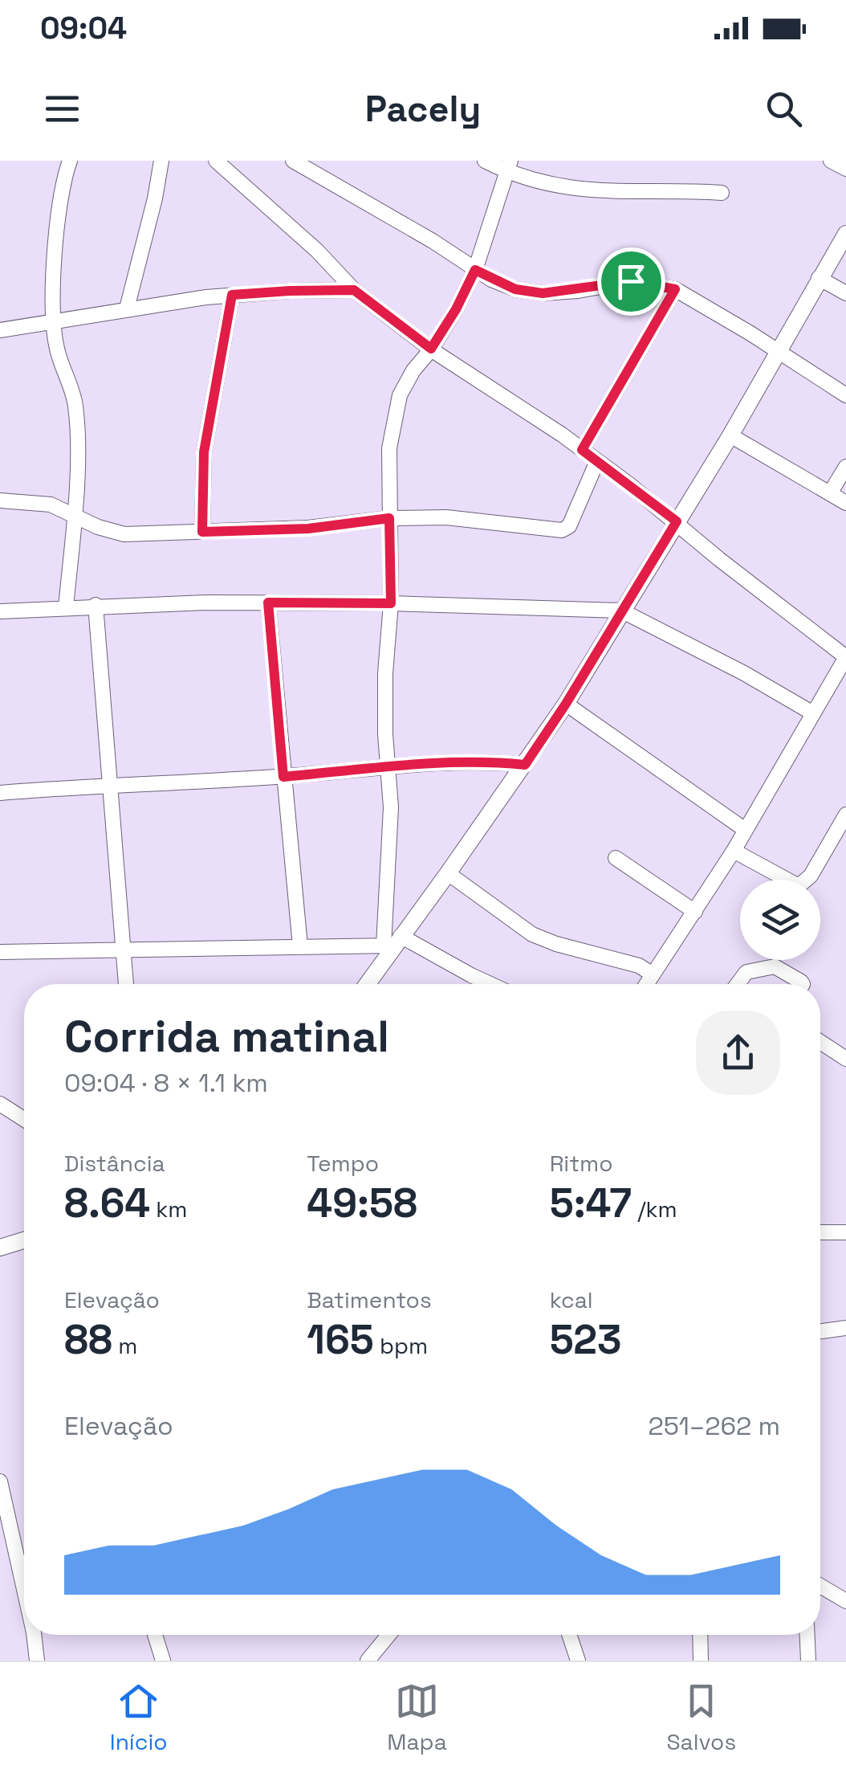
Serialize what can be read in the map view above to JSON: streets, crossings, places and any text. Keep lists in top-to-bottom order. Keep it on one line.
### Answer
{"page":{"status":"09:04","header":"Pacely","heading":["Corrida matinal","09:04 · 8 × 1.1 km"],"stats":[["Distância","8.64 km"],["Tempo","49:58"],["Ritmo","5:47 /km"],["Elevação","88 m"],["Batimentos","165 bpm"],["kcal","523"]],"chart":["Elevação","251–262 m"],"tabs":["Início","Mapa","Salvos"]}}
